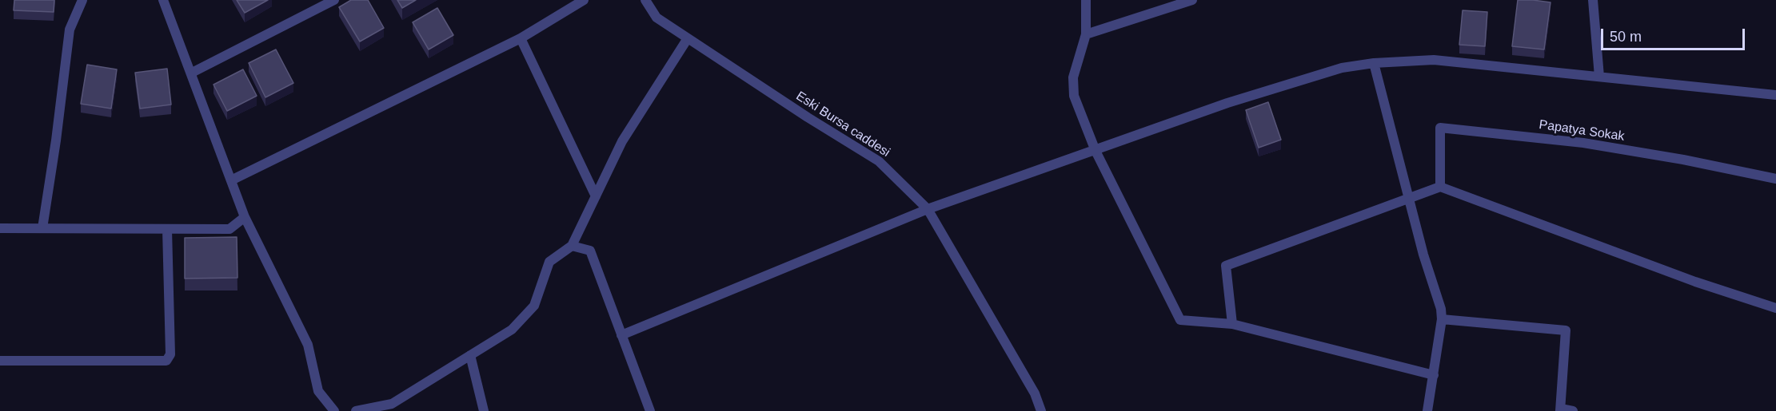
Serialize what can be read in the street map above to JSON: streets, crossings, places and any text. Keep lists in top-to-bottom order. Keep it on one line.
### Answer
{"streets":{"street":["Eski Bursa caddesi","Papatya Sokak"]},"scale_bar":"50 m"}
